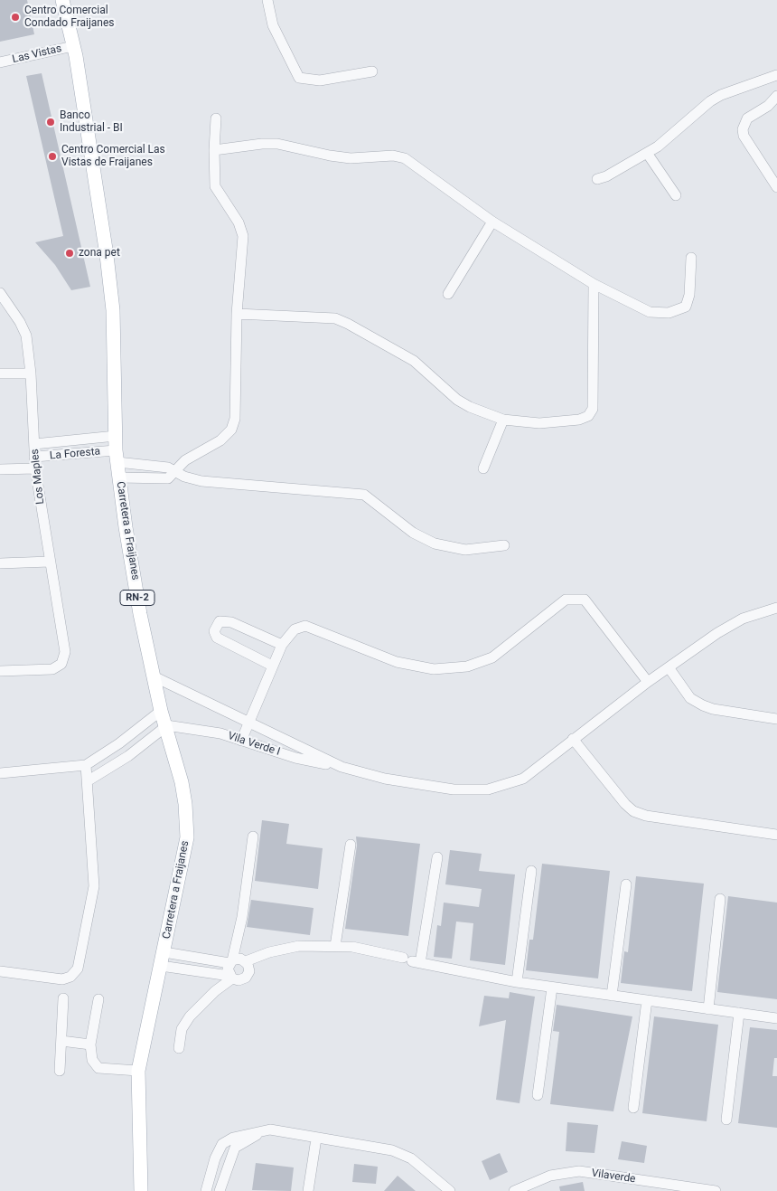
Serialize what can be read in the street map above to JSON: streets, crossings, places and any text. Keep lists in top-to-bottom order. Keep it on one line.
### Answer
{"streets":{"main road":["Carretera a Fraijanes","RN-2"],"street":["Las Vistas","La Foresta","Los Maples","Vila Verde I","Vilaverde"]},"crossings":[["Las Vistas","Carretera a Fraijanes"],["La Foresta","Los Maples"],["La Foresta","Carretera a Fraijanes"],["Carretera a Fraijanes","Vila Verde I"]],"places":["Centro Comercial Condado Fraijanes","Banco Industrial - BI","Centro Comercial Las Vistas de Fraijanes","zona pet"]}
